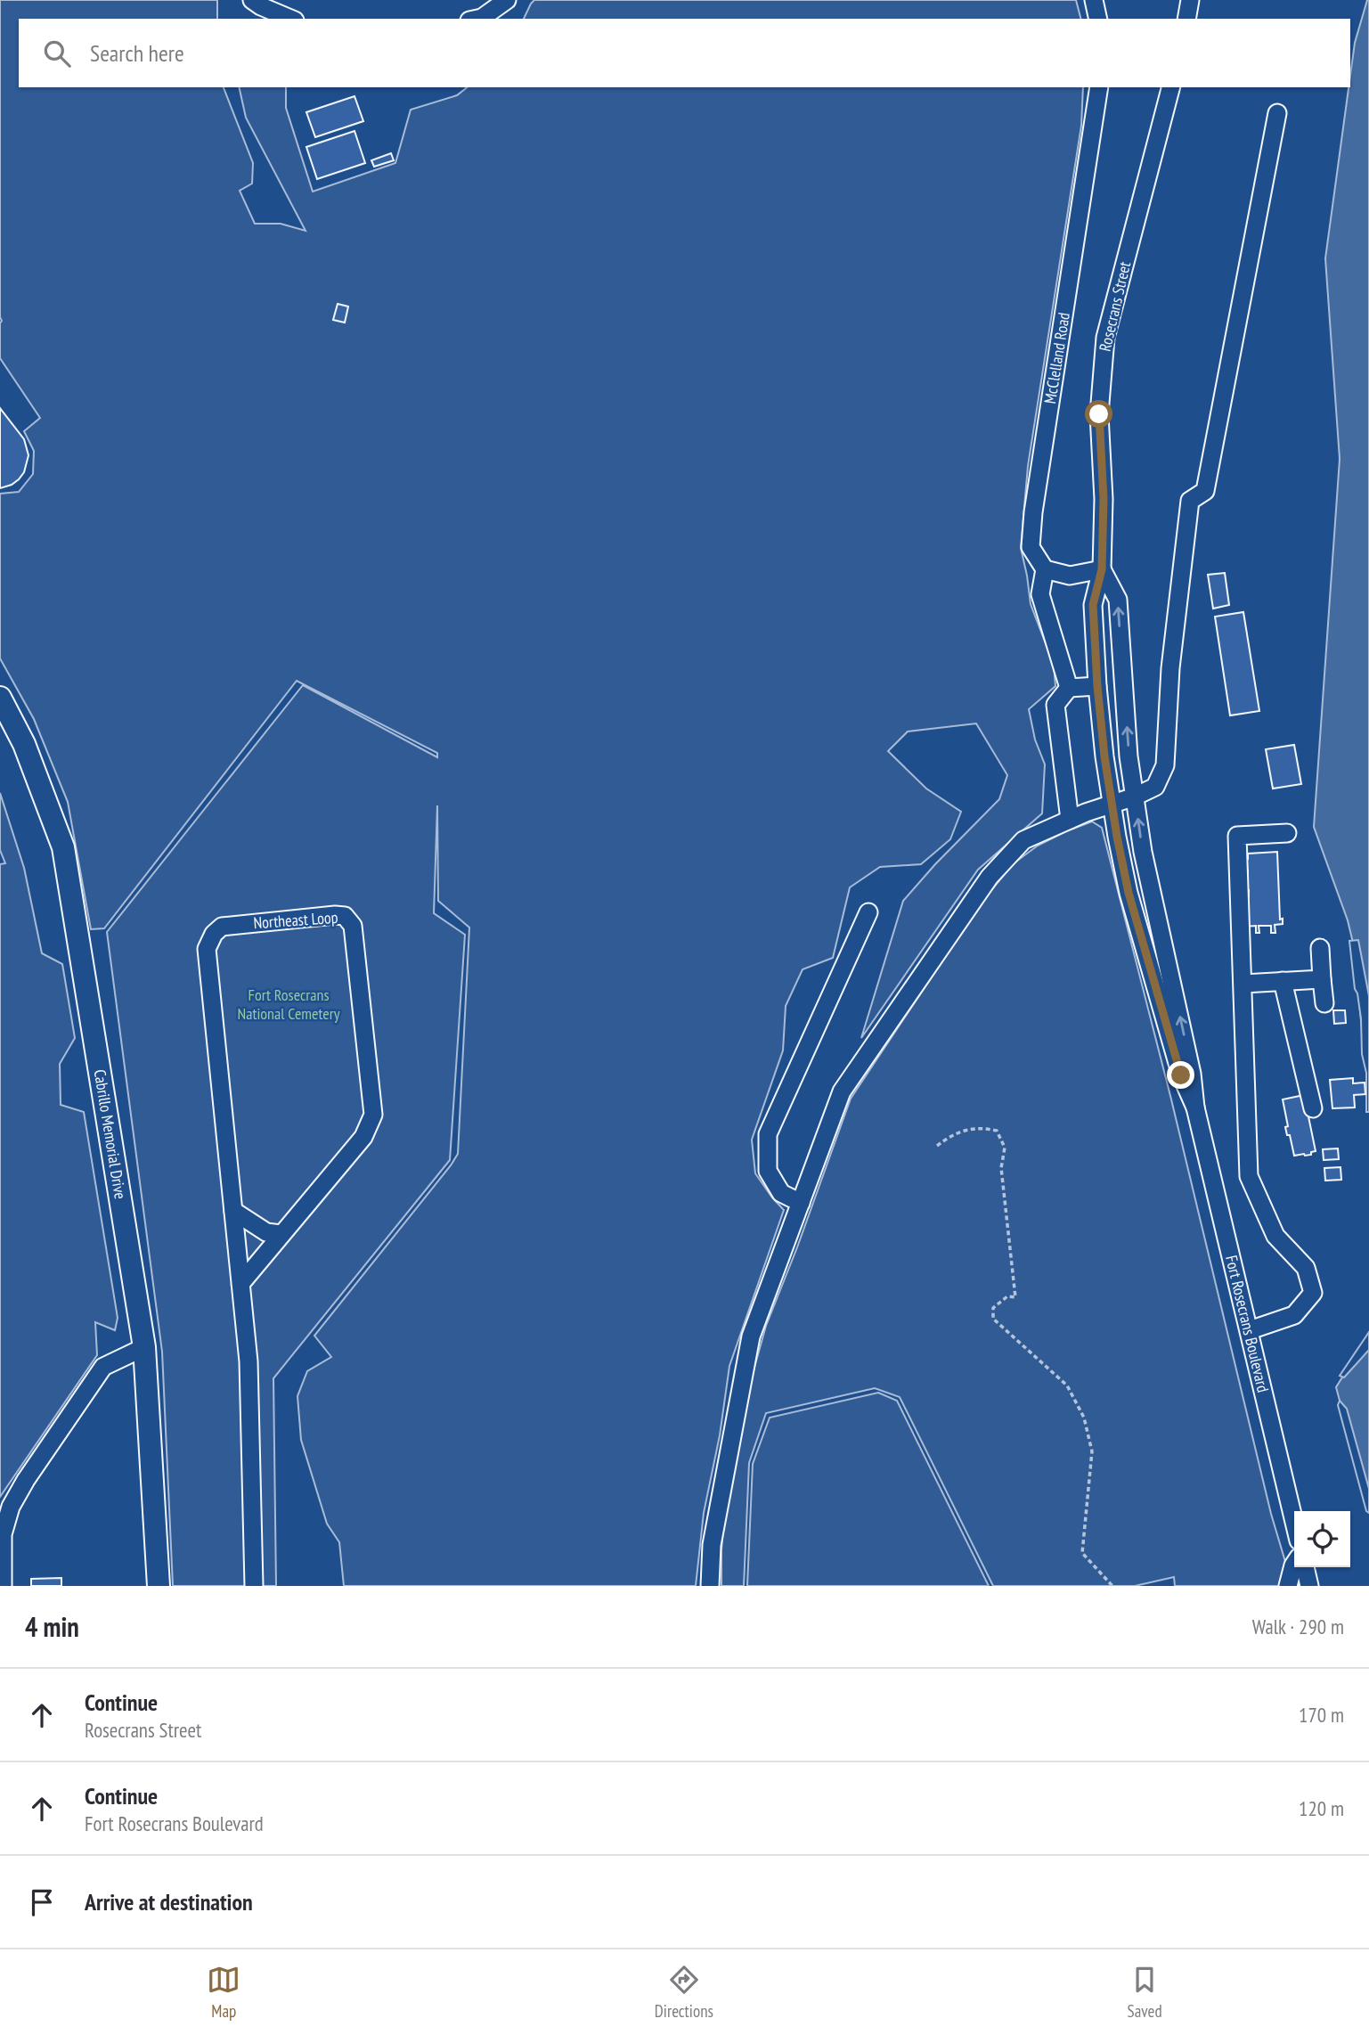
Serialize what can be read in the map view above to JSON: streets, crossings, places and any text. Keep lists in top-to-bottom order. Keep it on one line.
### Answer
{"streets":{"main road":["Cabrillo Memorial Drive"],"street":["Rosecrans Street","McClelland Road","Northeast Loop","Fort Rosecrans Boulevard"]},"crossings":[["Rosecrans Street","Fort Rosecrans Boulevard"]],"parks":["Fort Rosecrans National Cemetery"],"page":{"search":"Search here","heading":["4 min","Walk · 290 m"],"list":[["Continue","Rosecrans Street","170 m"],["Continue","Fort Rosecrans Boulevard","120 m"],"Arrive at destination"],"nav":["Map","Directions","Saved"]}}
